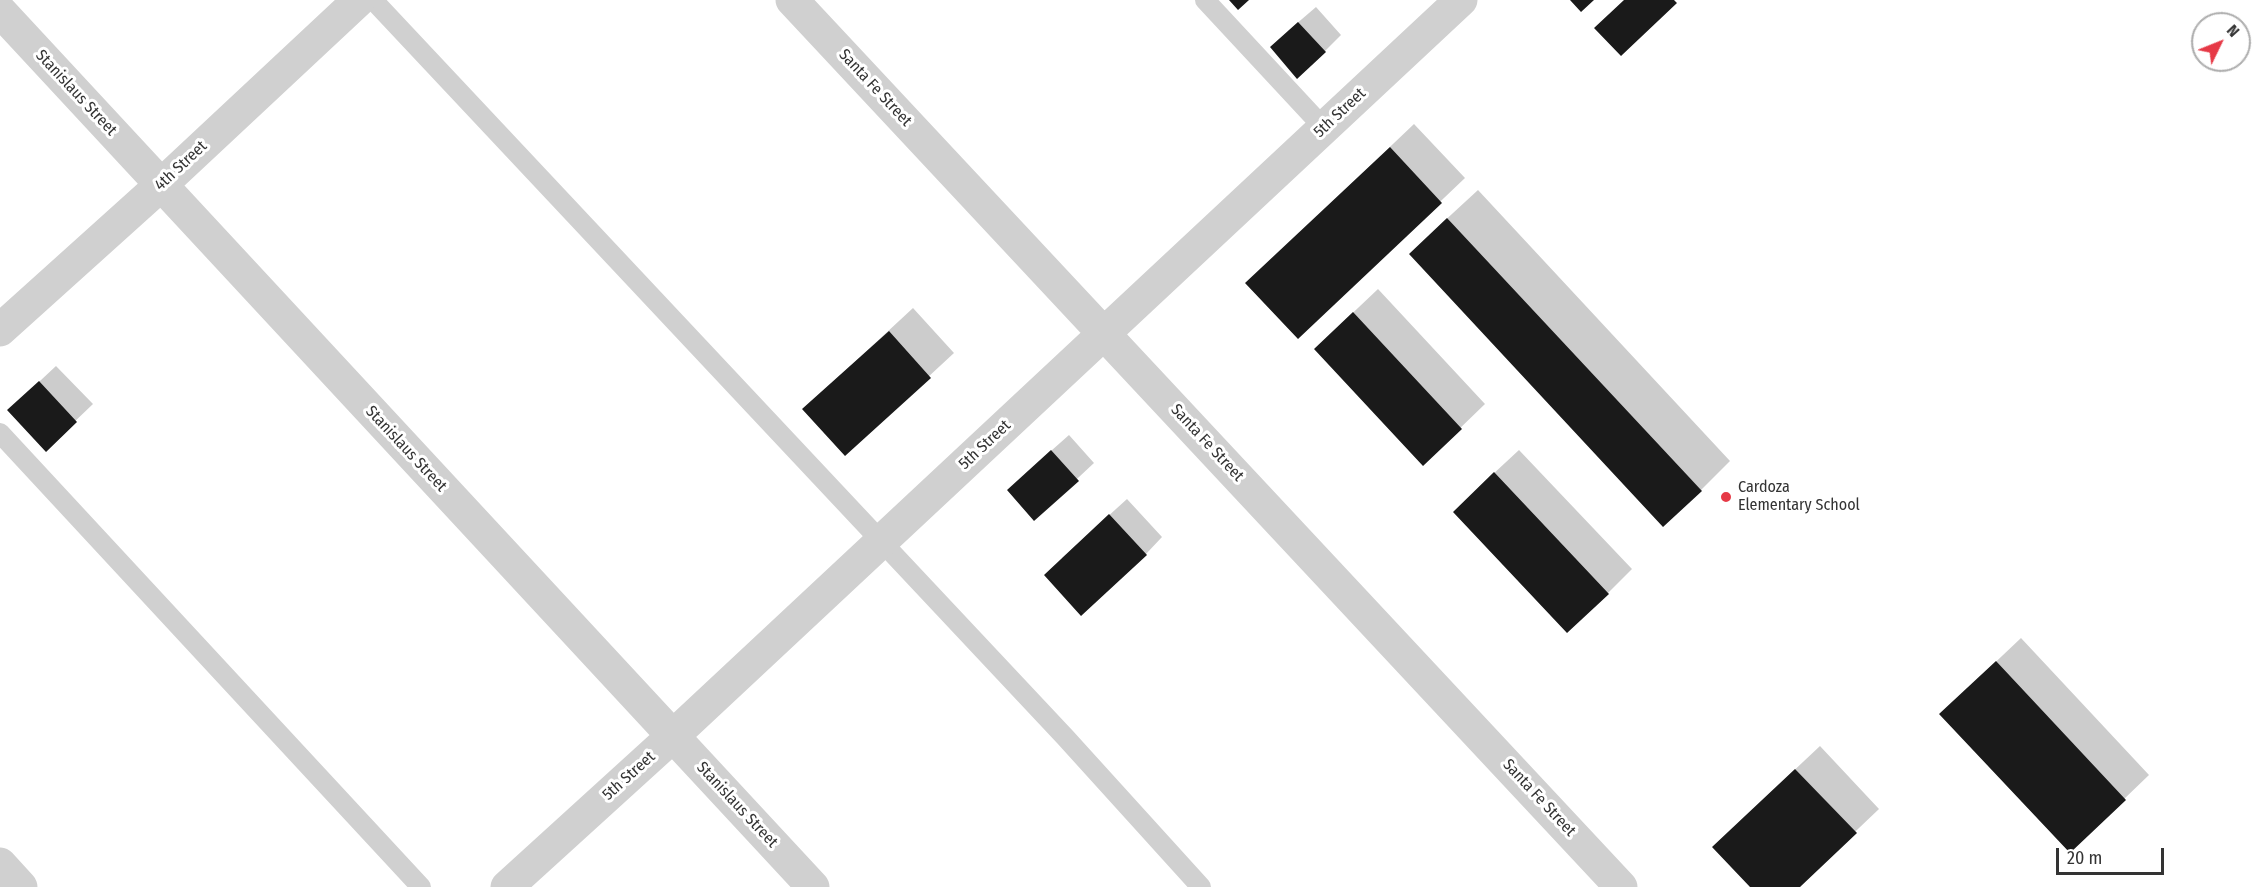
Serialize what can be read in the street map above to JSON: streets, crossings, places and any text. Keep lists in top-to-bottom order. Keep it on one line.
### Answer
{"streets":{"street":["Santa Fe Street","Stanislaus Street","5th Street","4th Street"]},"crossings":[["Santa Fe Street","5th Street"],["Stanislaus Street","5th Street"],["Stanislaus Street","4th Street"]],"places":["Cardoza Elementary School"],"scale_bar":"20 m","north":"top right"}
